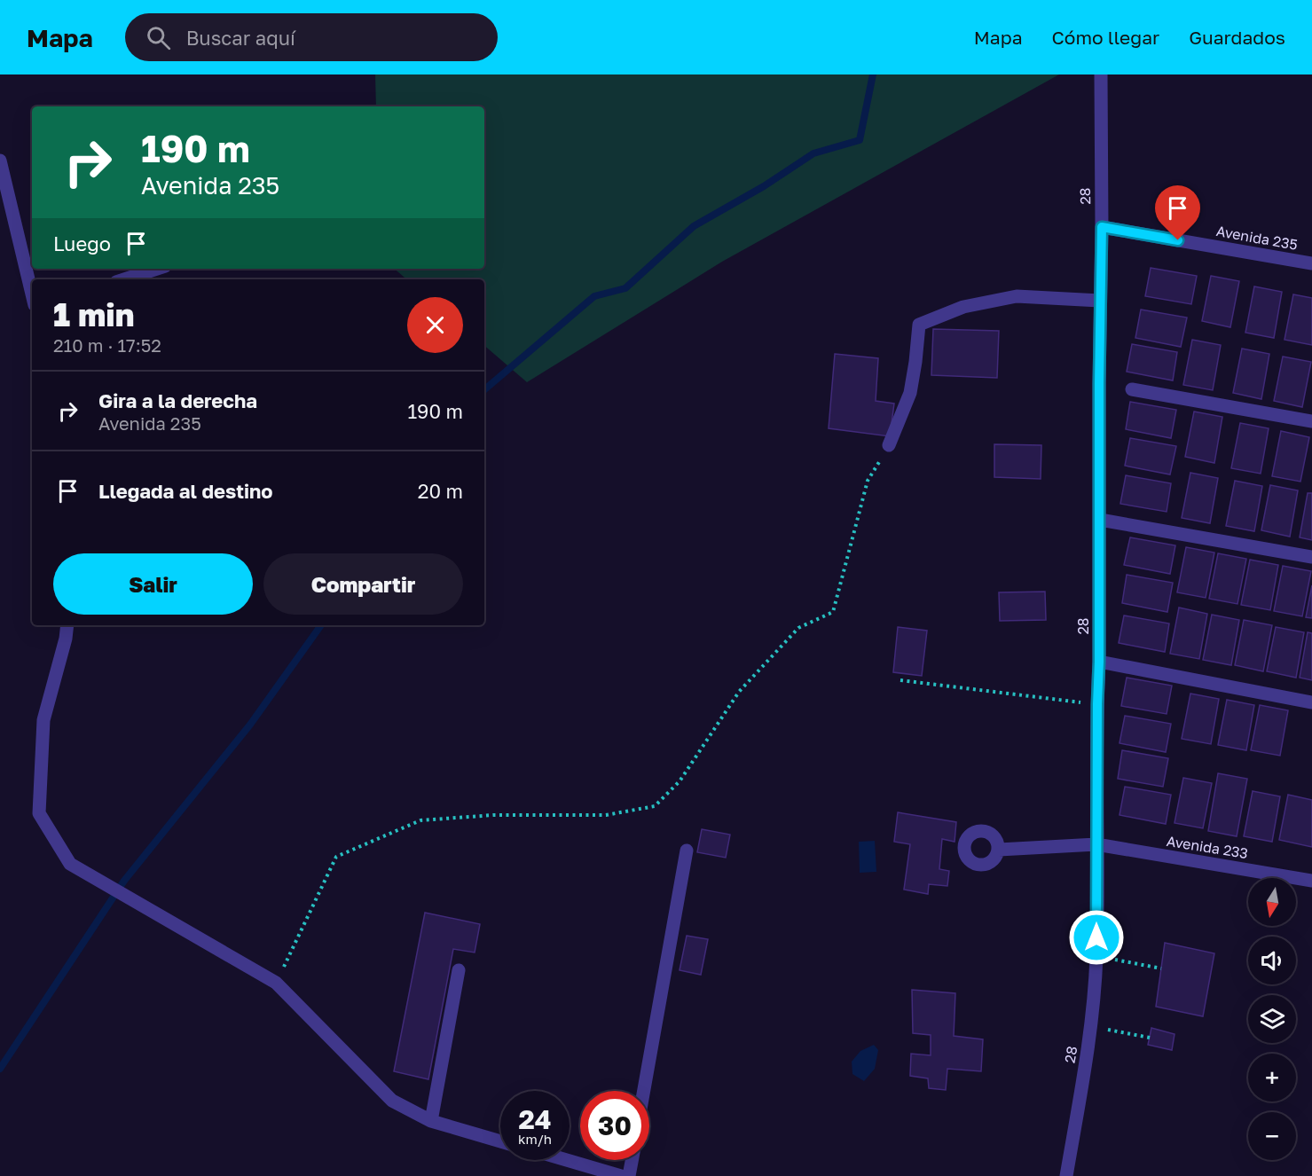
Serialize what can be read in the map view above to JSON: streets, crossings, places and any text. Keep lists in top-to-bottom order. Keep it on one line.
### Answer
{"streets":{"street":["28","Avenida 235","Avenida 233"]},"crossings":[["28","Avenida 235"],["28","Avenida 233"]],"north":"bottom","page":{"header":"Mapa","search":"Buscar aquí","nav":["Mapa","Cómo llegar","Guardados"],"turn":["190 m","Avenida 235"],"then":"Luego","heading":["1 min","210 m · 17:52"],"list":[{"name":"Gira a la derecha","note":"Avenida 235","value":"190 m"},{"name":"Llegada al destino","value":"20 m"}],"buttons":["Salir","Compartir"],"map_buttons":["+","−"],"speed":"24 km/h","limit":"30"}}
